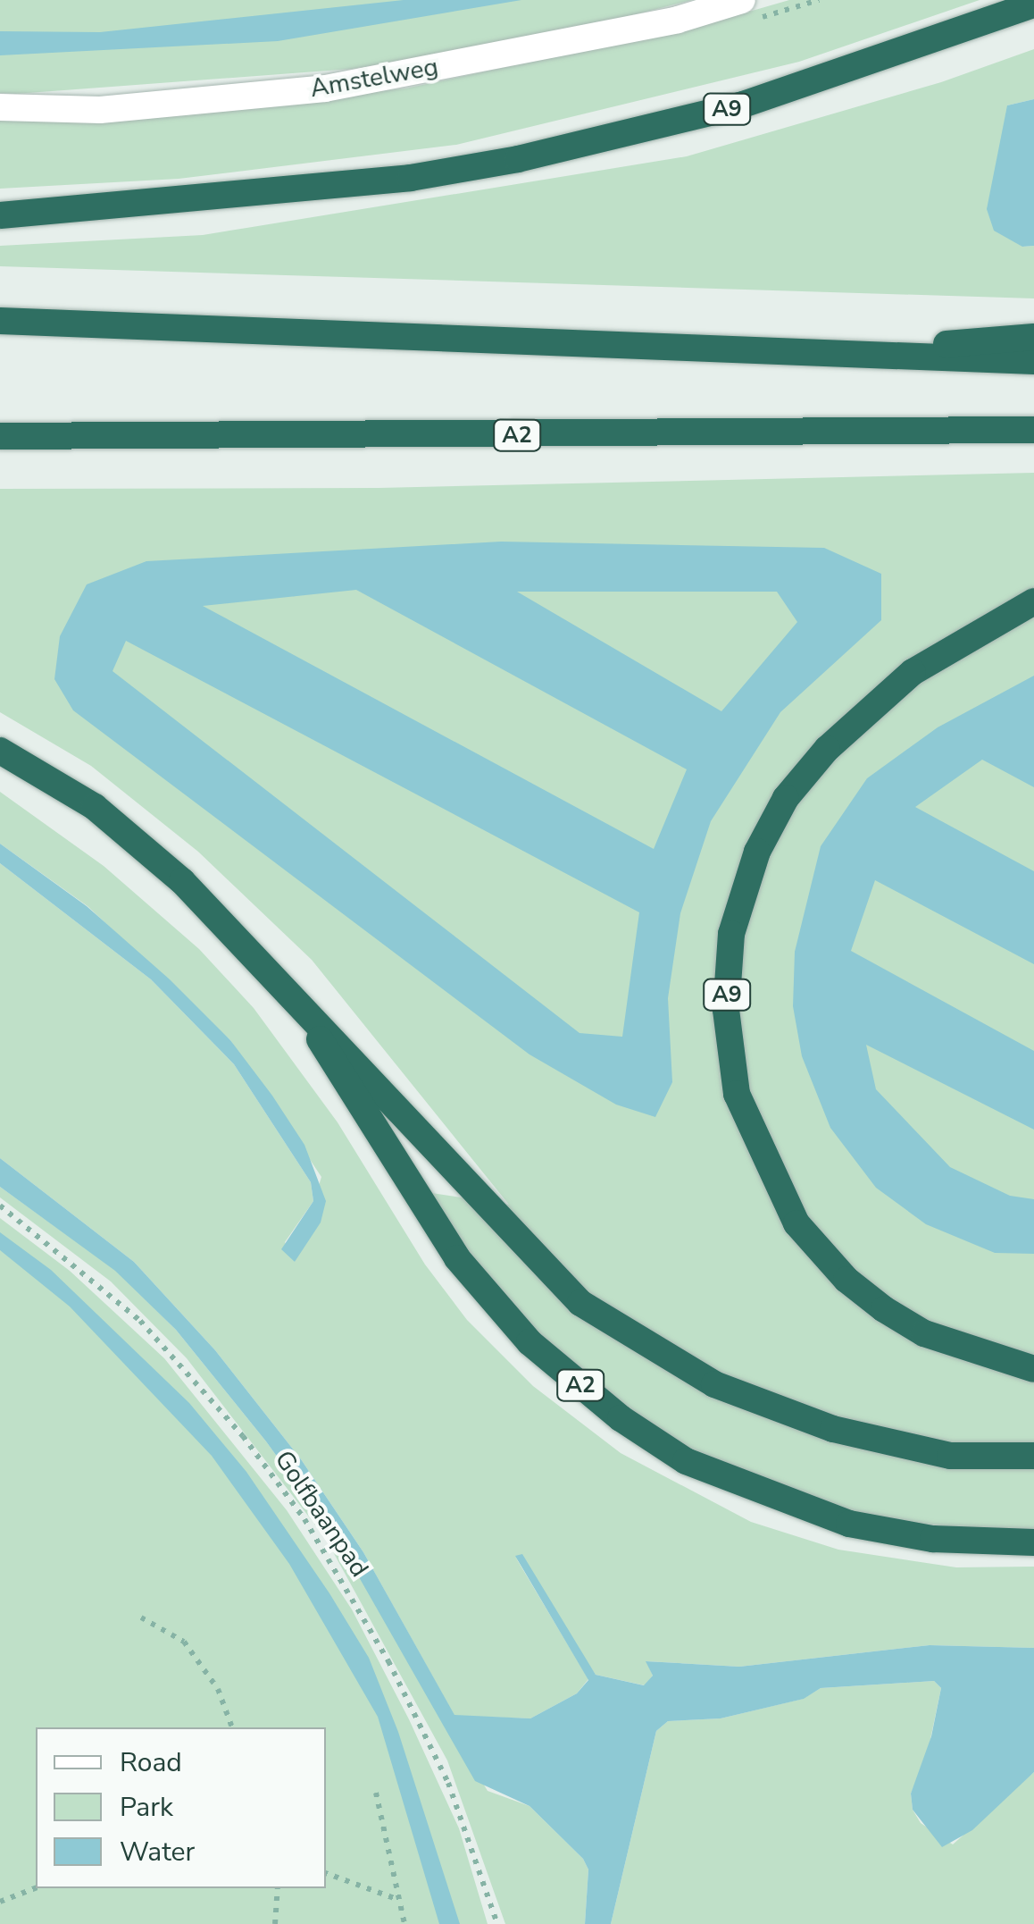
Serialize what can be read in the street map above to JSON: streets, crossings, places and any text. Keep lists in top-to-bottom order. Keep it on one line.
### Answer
{"streets":{"highway":["A9","A2"],"street":["Amstelweg"],"path":["Golfbaanpad"]},"legend":["Road","Park","Water"]}
